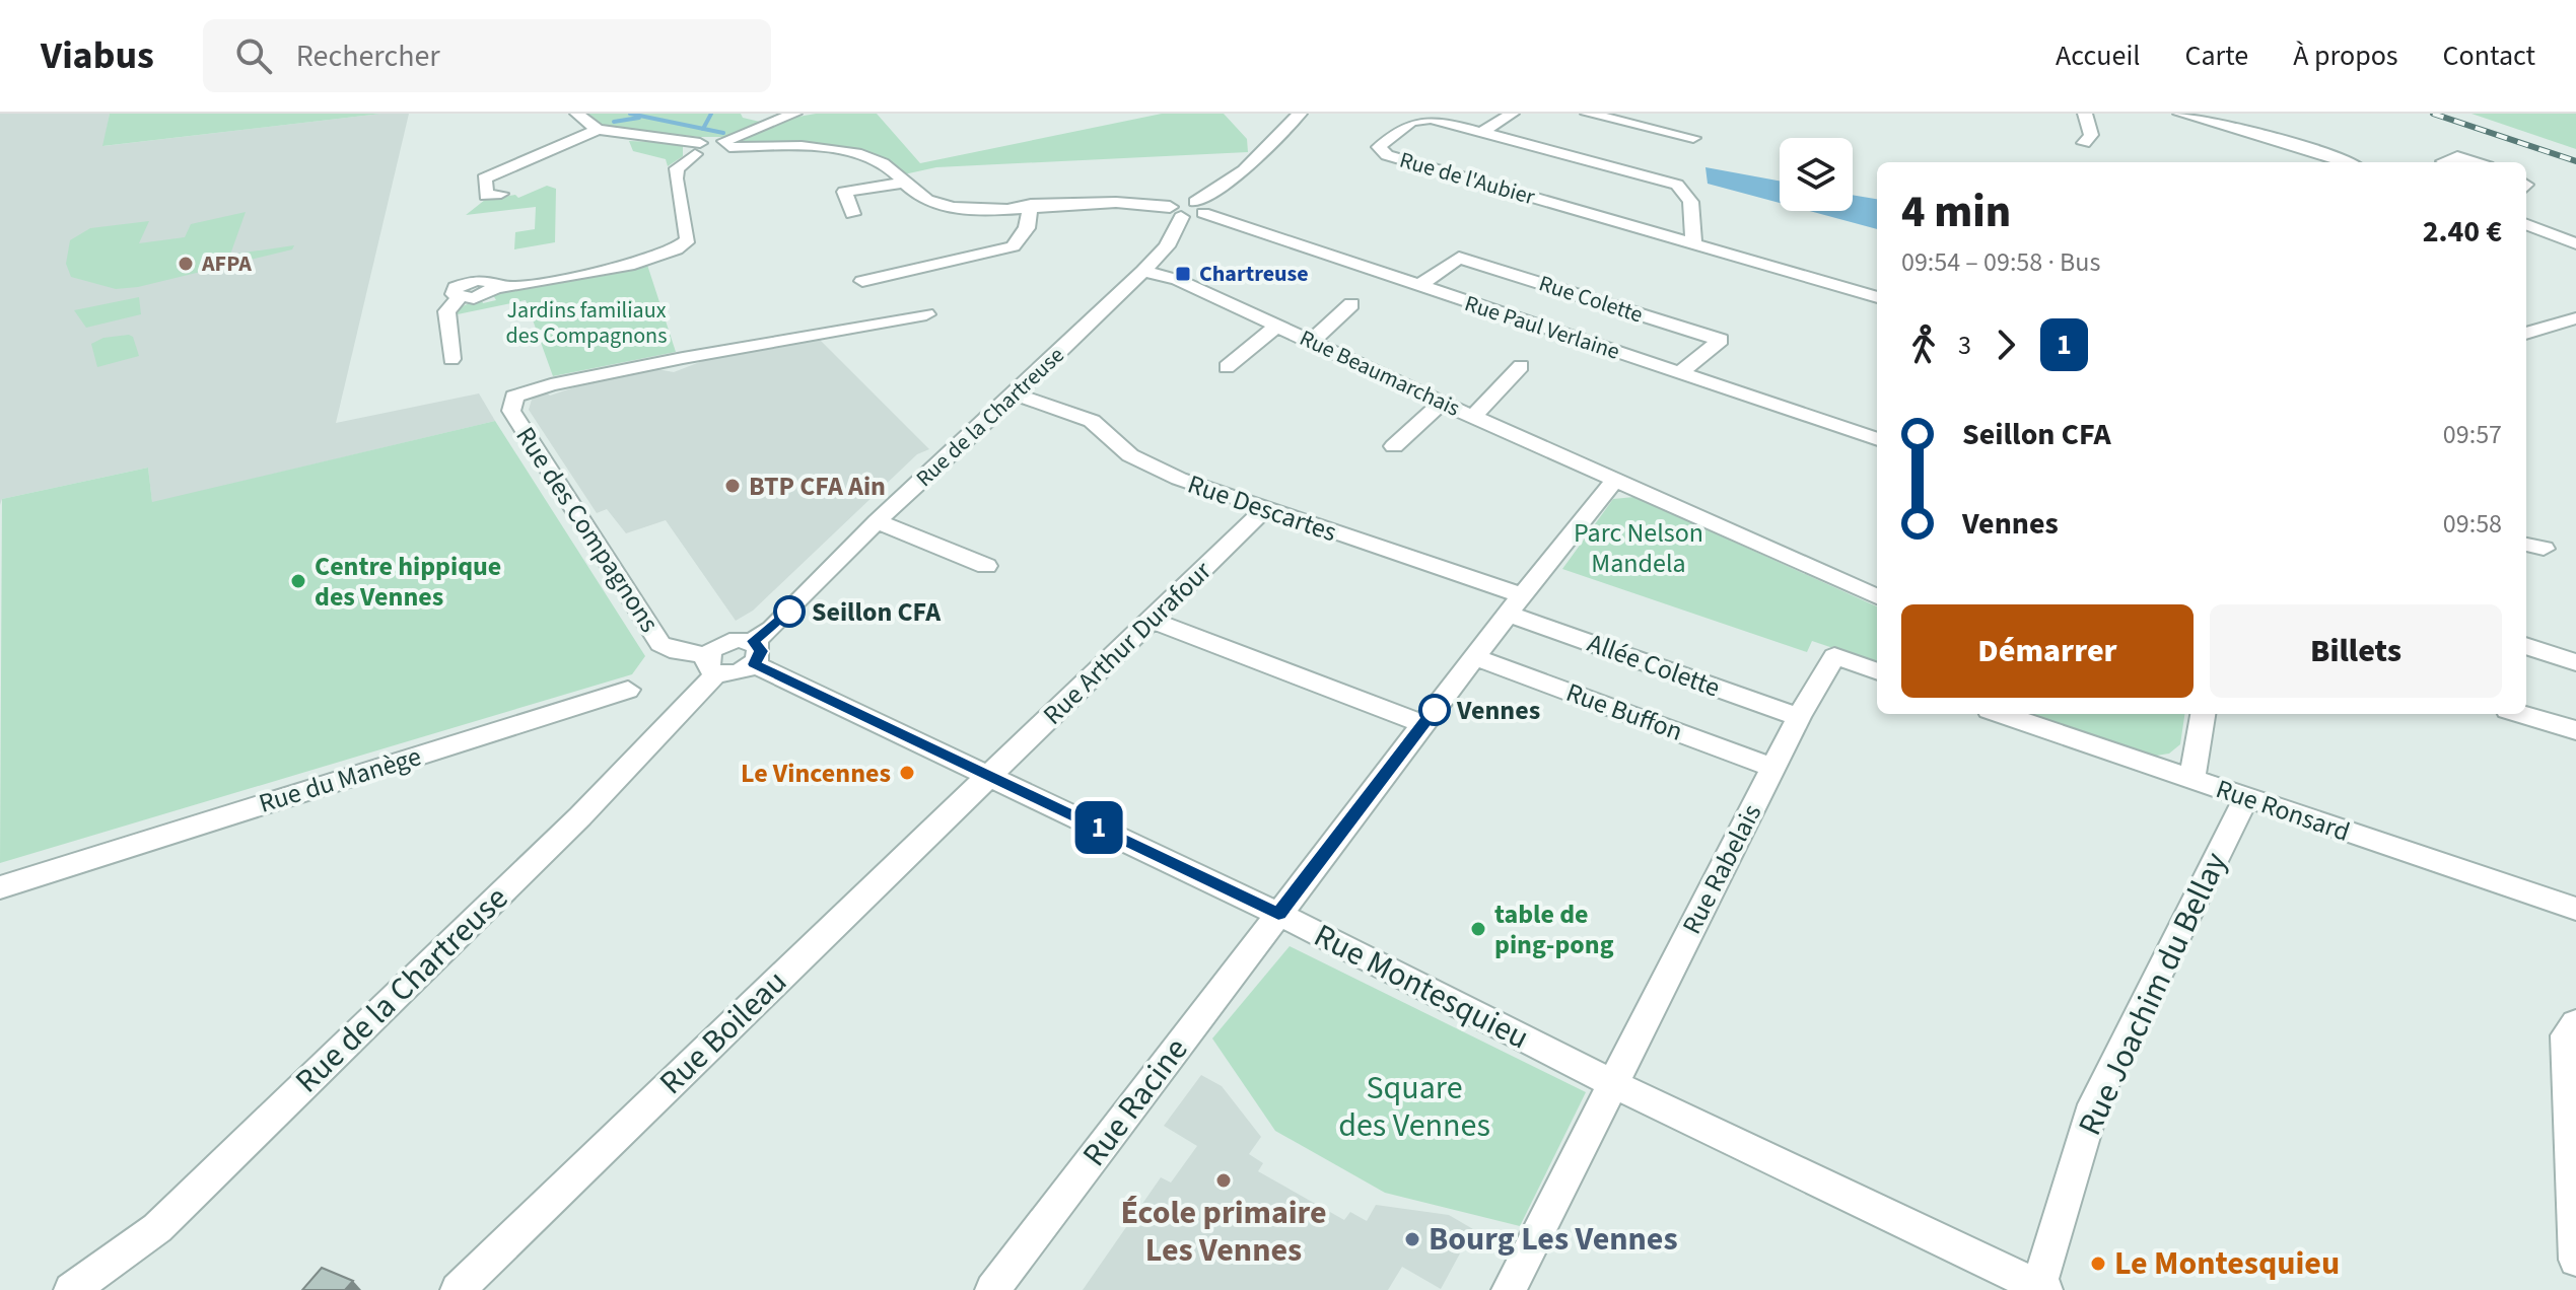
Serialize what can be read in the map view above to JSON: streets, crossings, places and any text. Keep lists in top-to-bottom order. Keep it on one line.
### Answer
{"streets":{"street":["Rue de l'Aubier","Rue Colette","Rue Paul Verlaine","Rue Beaumarchais","Rue de la Chartreuse","Rue Descartes","Rue des Compagnons","Rue Arthur Durafour","Allée Colette","Rue Buffon","Rue du Manège","Rue Ronsard","Rue Rabelais","Rue Montesquieu","Rue Joachim du Bellay","Rue Boileau","Rue Racine"]},"crossings":[["Rue Colette","Rue Paul Verlaine"],["Rue Beaumarchais","Rue de la Chartreuse"],["Rue Beaumarchais","Rue Racine"],["Rue de la Chartreuse","Rue Descartes"],["Rue de la Chartreuse","Rue des Compagnons"],["Rue de la Chartreuse","Rue Montesquieu"],["Rue Descartes","Rue Arthur Durafour"],["Rue Descartes","Allée Colette"],["Rue Descartes","Rue Racine"],["Rue Arthur Durafour","Rue Montesquieu"],["Rue Arthur Durafour","Rue Boileau"],["Allée Colette","Rue Rabelais"],["Allée Colette","Rue Racine"],["Rue Buffon","Rue Rabelais"],["Rue Buffon","Rue Racine"],["Rue Ronsard","Rue Joachim du Bellay"],["Rue Rabelais","Rue Montesquieu"],["Rue Montesquieu","Rue Joachim du Bellay"],["Rue Montesquieu","Rue Boileau"],["Rue Montesquieu","Rue Racine"]],"parks":["Jardins familiaux des Compagnons","Parc Nelson Mandela","Square des Vennes"],"places":{"other":["AFPA","BTP CFA Ain","Centre hippique des Vennes","Seillon CFA","Vennes","Le Vincennes","table de ping-pong","École primaire Les Vennes","Bourg Les Vennes","Le Montesquieu"],"transit":["Chartreuse"]},"lines":["bus line 1"],"page":{"header":"Viabus","search":"Rechercher","nav":["Accueil","Carte","À propos","Contact"],"on_map":"1","heading":["4 min","09:54 – 09:58 · Bus","2.40 €"],"legs":["3","1"],"list":[{"name":"Seillon CFA","value":"09:57"},{"name":"Vennes","value":"09:58"}],"buttons":["Démarrer","Billets"]}}
